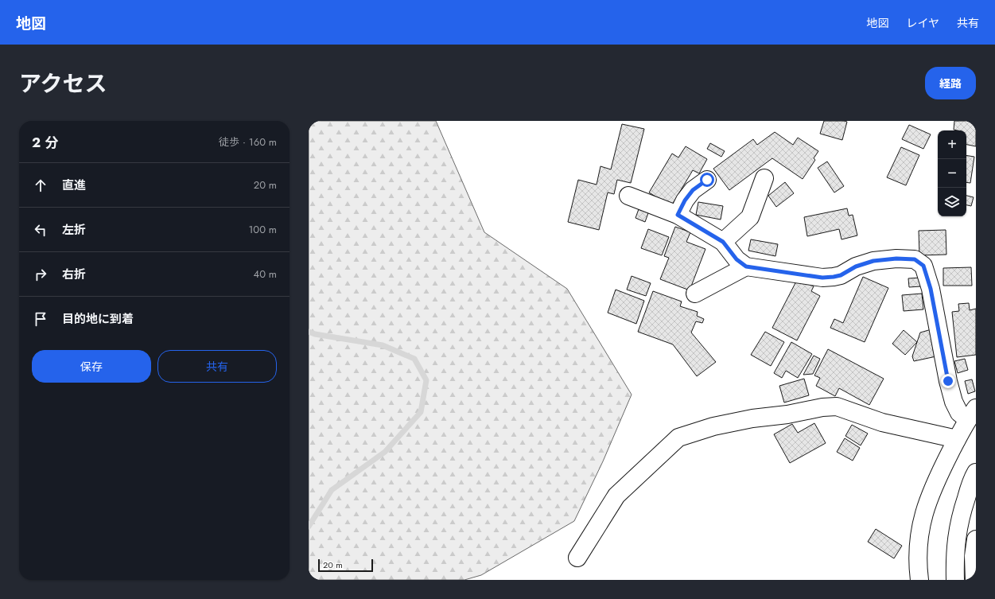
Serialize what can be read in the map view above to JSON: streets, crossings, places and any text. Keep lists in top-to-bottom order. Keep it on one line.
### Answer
{"scale_bar":"20 m","page":{"header":"地図","nav":["地図","レイヤ","共有"],"title":"アクセス","buttons":["経路",["保存","共有"]],"heading":["2 分","徒歩 · 160 m"],"map_buttons":["+","−"],"list":[["直進","20 m"],["左折","100 m"],["右折","40 m"],"目的地に到着"],"scale":"20 m"}}
